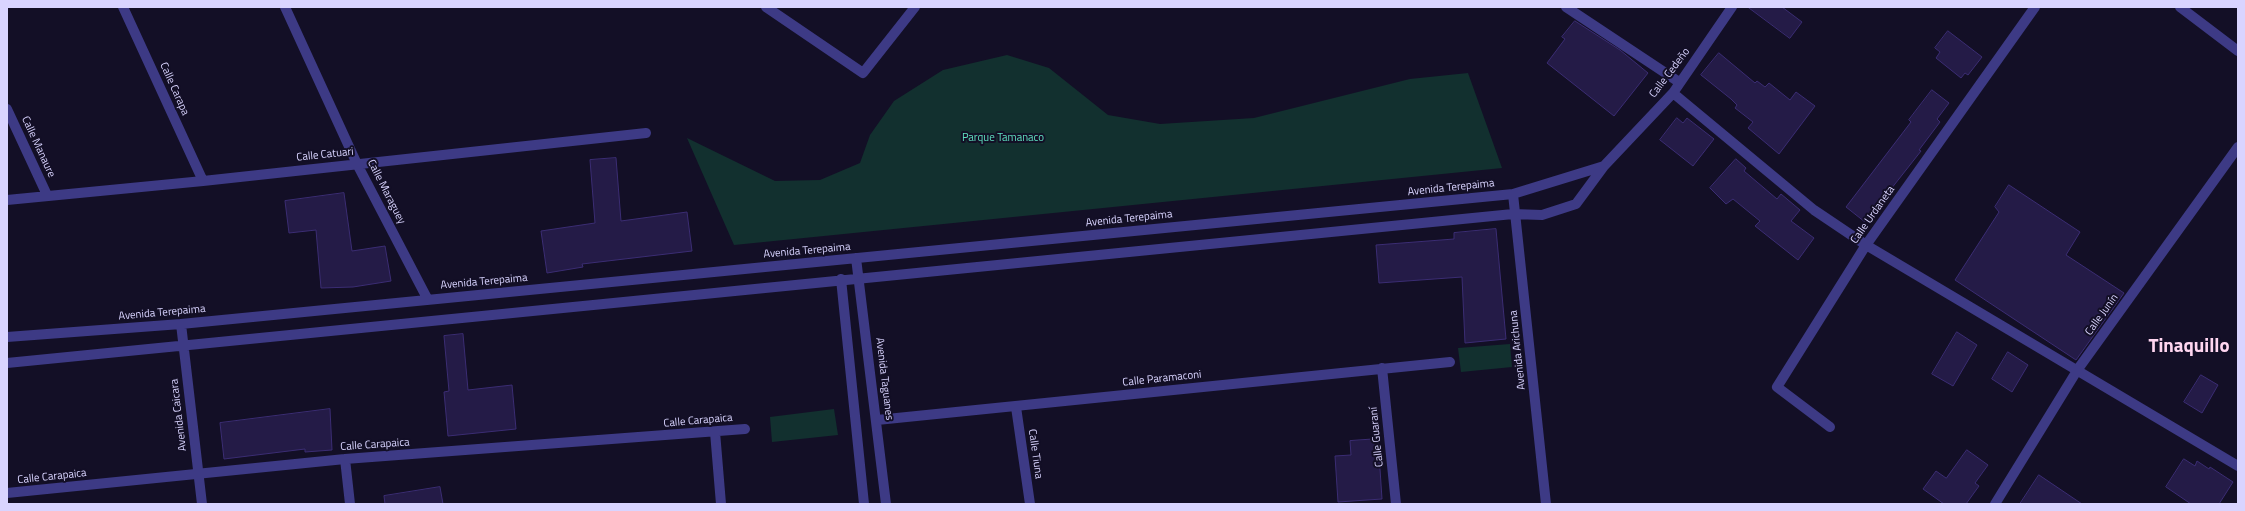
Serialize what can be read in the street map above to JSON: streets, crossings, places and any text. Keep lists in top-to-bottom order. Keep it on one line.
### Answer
{"streets":{"street":["Calle Cedeño","Calle Carapa","Calle Manaure","Calle Catuari","Avenida Terepaima","Calle Maraguey","Calle Urdaneta","Calle Junín","Avenida Arichuna","Avenida Taguanes","Calle Paramaconi","Avenida Caicara","Calle Carapaica","Calle Guaraní","Calle Tiuna"]},"crossings":[["Calle Cedeño","Avenida Terepaima"],["Calle Cedeño","Avenida Arichuna"],["Calle Carapa","Calle Catuari"],["Calle Manaure","Calle Catuari"],["Calle Catuari","Calle Maraguey"],["Avenida Terepaima","Calle Maraguey"],["Avenida Terepaima","Avenida Arichuna"],["Avenida Terepaima","Avenida Taguanes"],["Avenida Terepaima","Avenida Caicara"],["Avenida Taguanes","Calle Paramaconi"],["Calle Paramaconi","Calle Guaraní"],["Calle Paramaconi","Calle Tiuna"],["Avenida Caicara","Calle Carapaica"]],"districts":["Tinaquillo"],"parks":["Parque Tamanaco"]}
